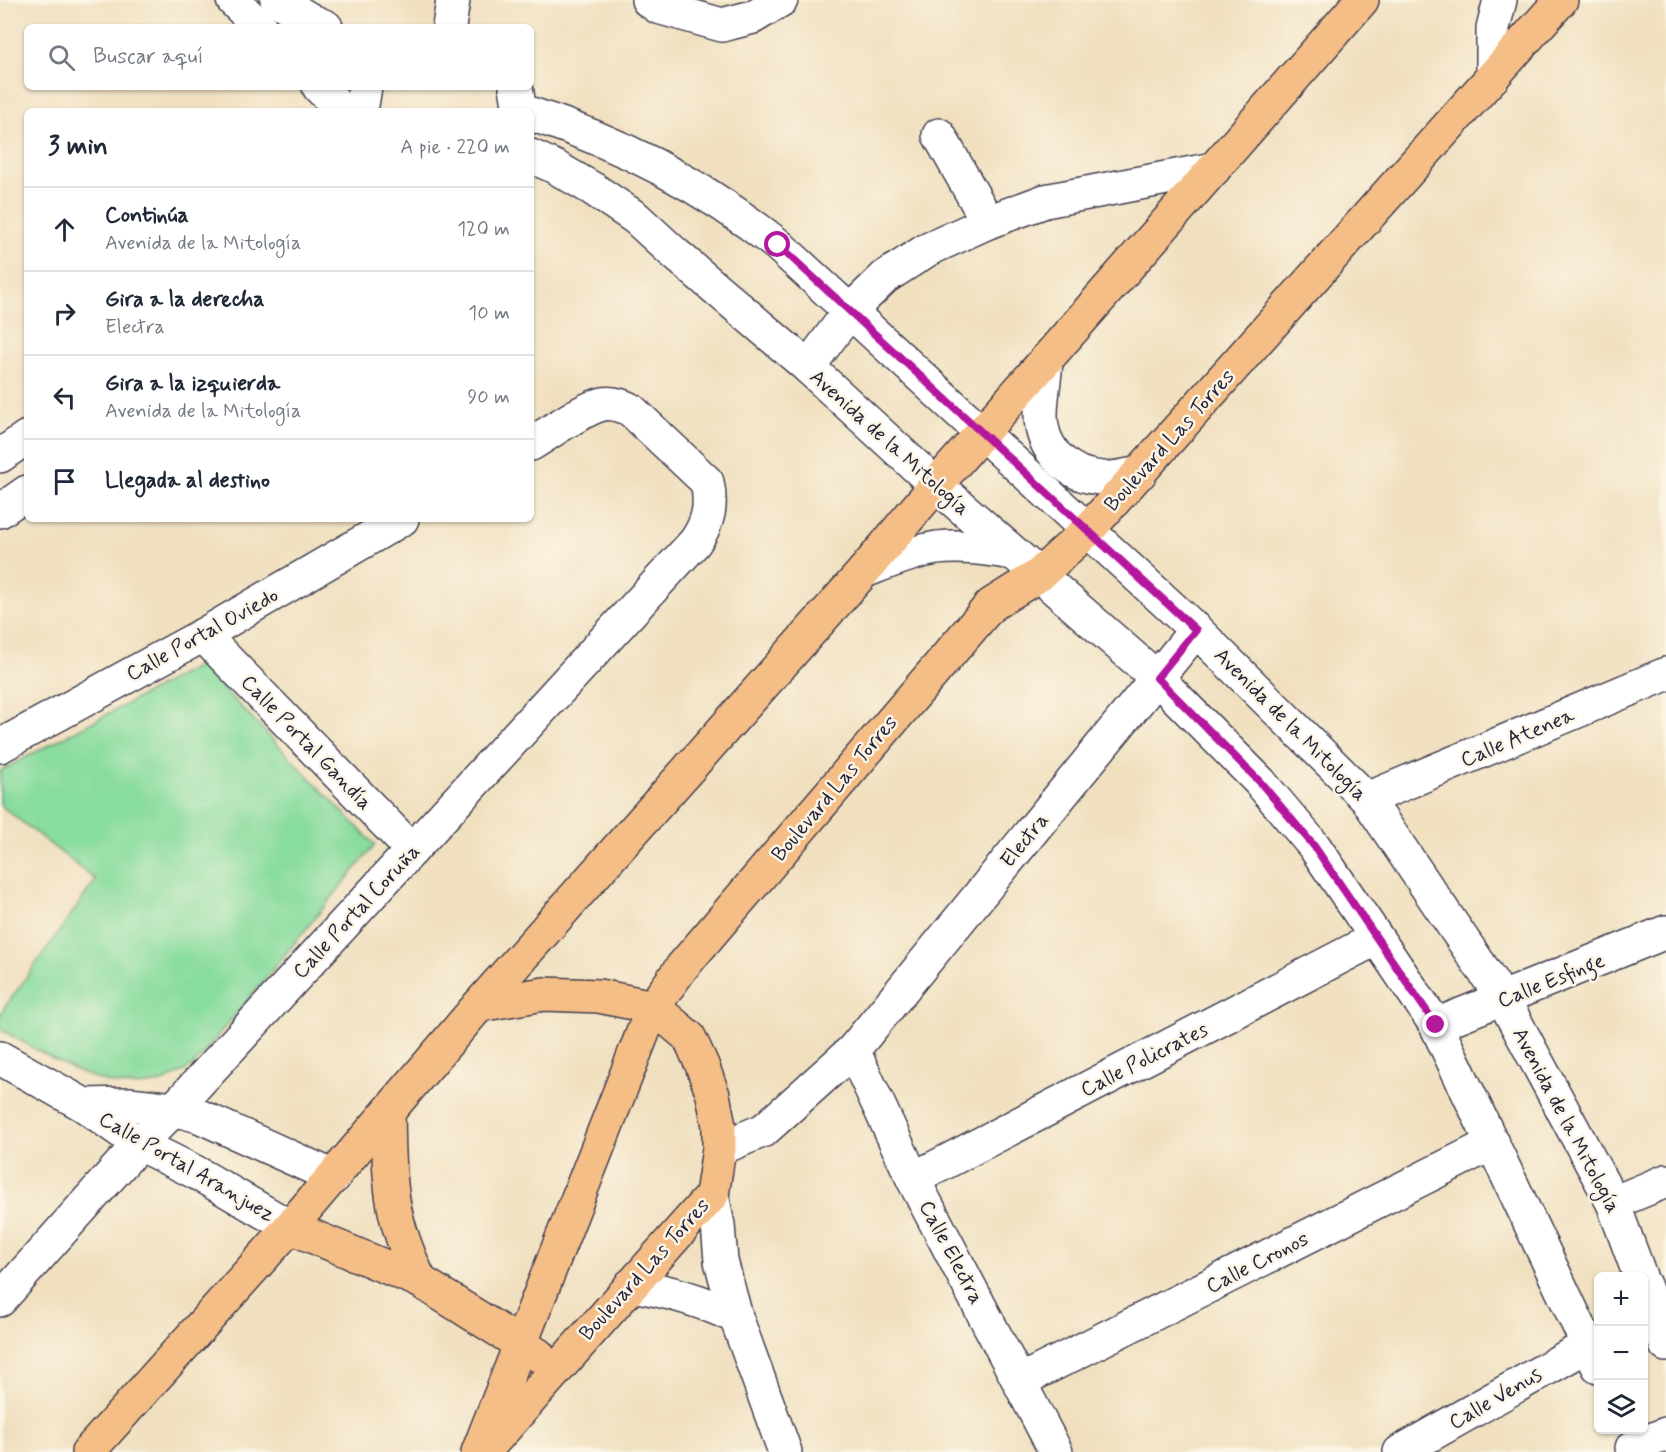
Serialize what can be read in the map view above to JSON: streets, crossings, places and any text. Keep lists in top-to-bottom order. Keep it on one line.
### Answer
{"streets":{"main road":["Boulevard Las Torres"],"street":["Avenida de la Mitología","Calle Portal Oviedo","Calle Atenea","Calle Portal Gandía","Electra","Calle Portal Coruña","Calle Esfinge","Calle Policrates","Calle Portal Aranjuez","Calle Electra","Calle Cronos","Calle Venus"]},"crossings":[["Boulevard Las Torres","Avenida de la Mitología"],["Boulevard Las Torres","Electra"],["Avenida de la Mitología","Calle Atenea"],["Avenida de la Mitología","Electra"],["Avenida de la Mitología","Calle Esfinge"],["Avenida de la Mitología","Calle Policrates"],["Avenida de la Mitología","Calle Cronos"],["Avenida de la Mitología","Calle Venus"],["Calle Portal Oviedo","Calle Portal Gandía"],["Calle Portal Gandía","Calle Portal Coruña"],["Electra","Calle Electra"],["Calle Portal Coruña","Calle Portal Aranjuez"],["Calle Policrates","Calle Electra"],["Calle Electra","Calle Cronos"]],"page":{"search":"Buscar aquí","heading":["3 min","A pie · 220 m"],"list":[["Continúa","Avenida de la Mitología","120 m"],["Gira a la derecha","Electra","10 m"],["Gira a la izquierda","Avenida de la Mitología","90 m"],"Llegada al destino"],"map_buttons":["+","−"]}}
